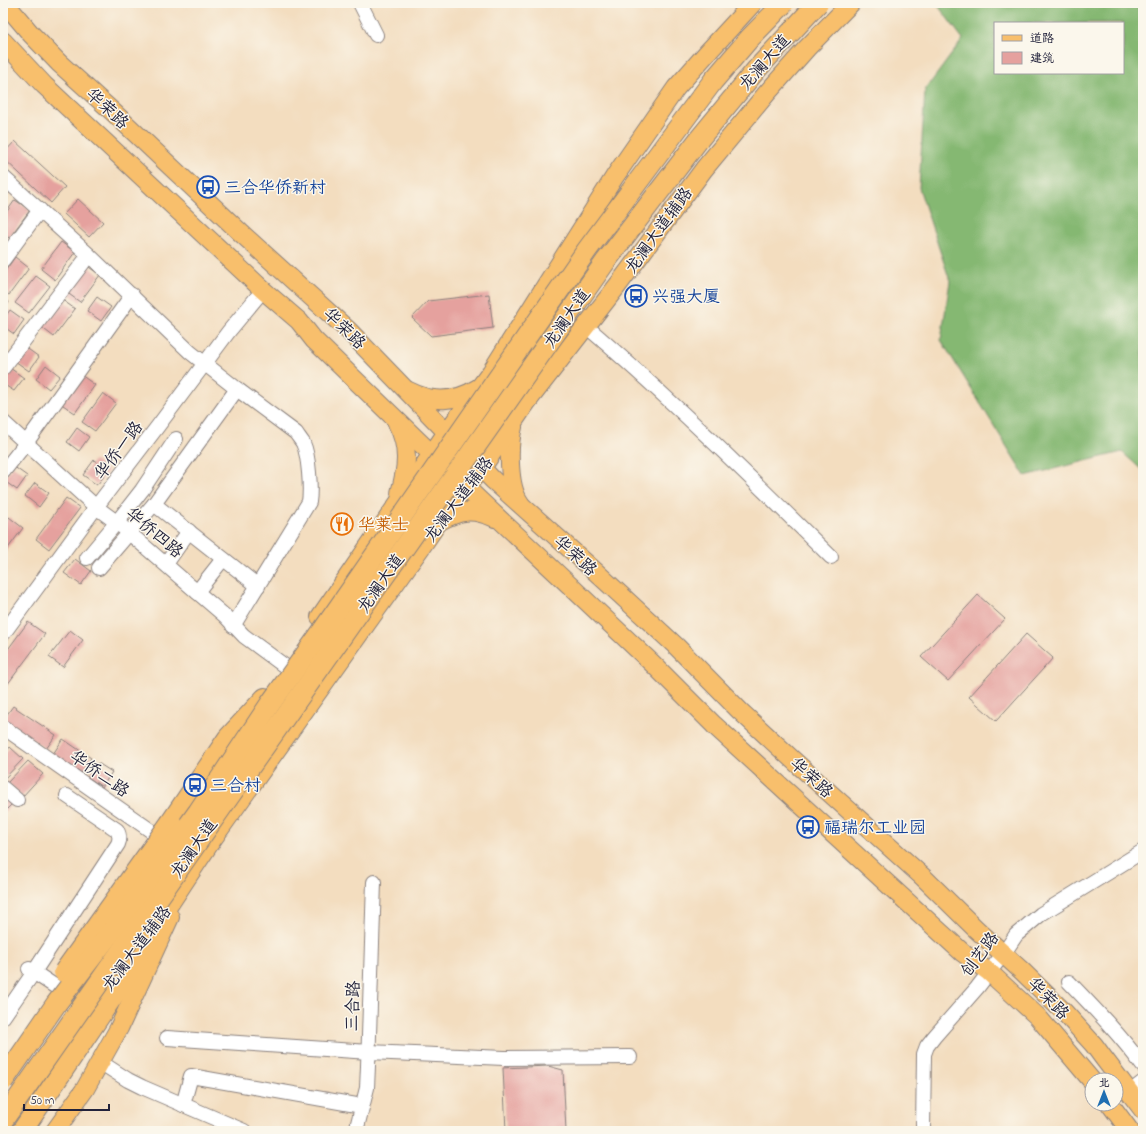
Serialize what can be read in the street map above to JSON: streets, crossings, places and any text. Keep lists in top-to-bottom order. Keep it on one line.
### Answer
{"streets":{"highway":["龙澜大道"],"main road":["华荣路","龙澜大道辅路"],"street":["华侨一路","华侨四路","华侨二路","创艺路","三合路"]},"crossings":[["华荣路","龙澜大道辅路"],["华荣路","华侨一路"],["华荣路","创艺路"],["龙澜大道辅路","华侨四路"],["龙澜大道辅路","华侨二路"],["华侨一路","华侨四路"]],"places":{"bus stop":["三合华侨新村","兴强大厦","三合村","福瑞尔工业园"],"restaurant":["华莱士"]},"legend":["道路","建筑"],"scale_bar":"50 m","north":"top"}
